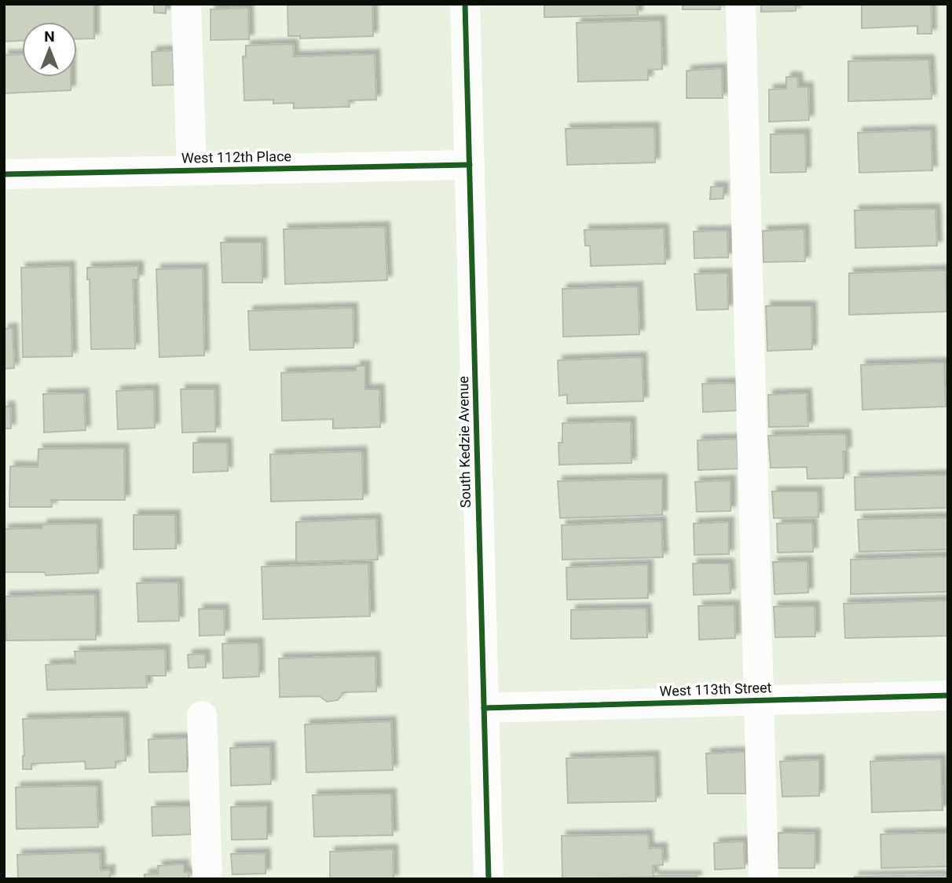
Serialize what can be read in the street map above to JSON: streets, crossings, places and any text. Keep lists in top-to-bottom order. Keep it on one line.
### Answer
{"streets":{"street":["West 112th Place","South Kedzie Avenue","West 113th Street"]},"crossings":[["West 112th Place","South Kedzie Avenue"],["South Kedzie Avenue","West 113th Street"]],"north":"top"}
